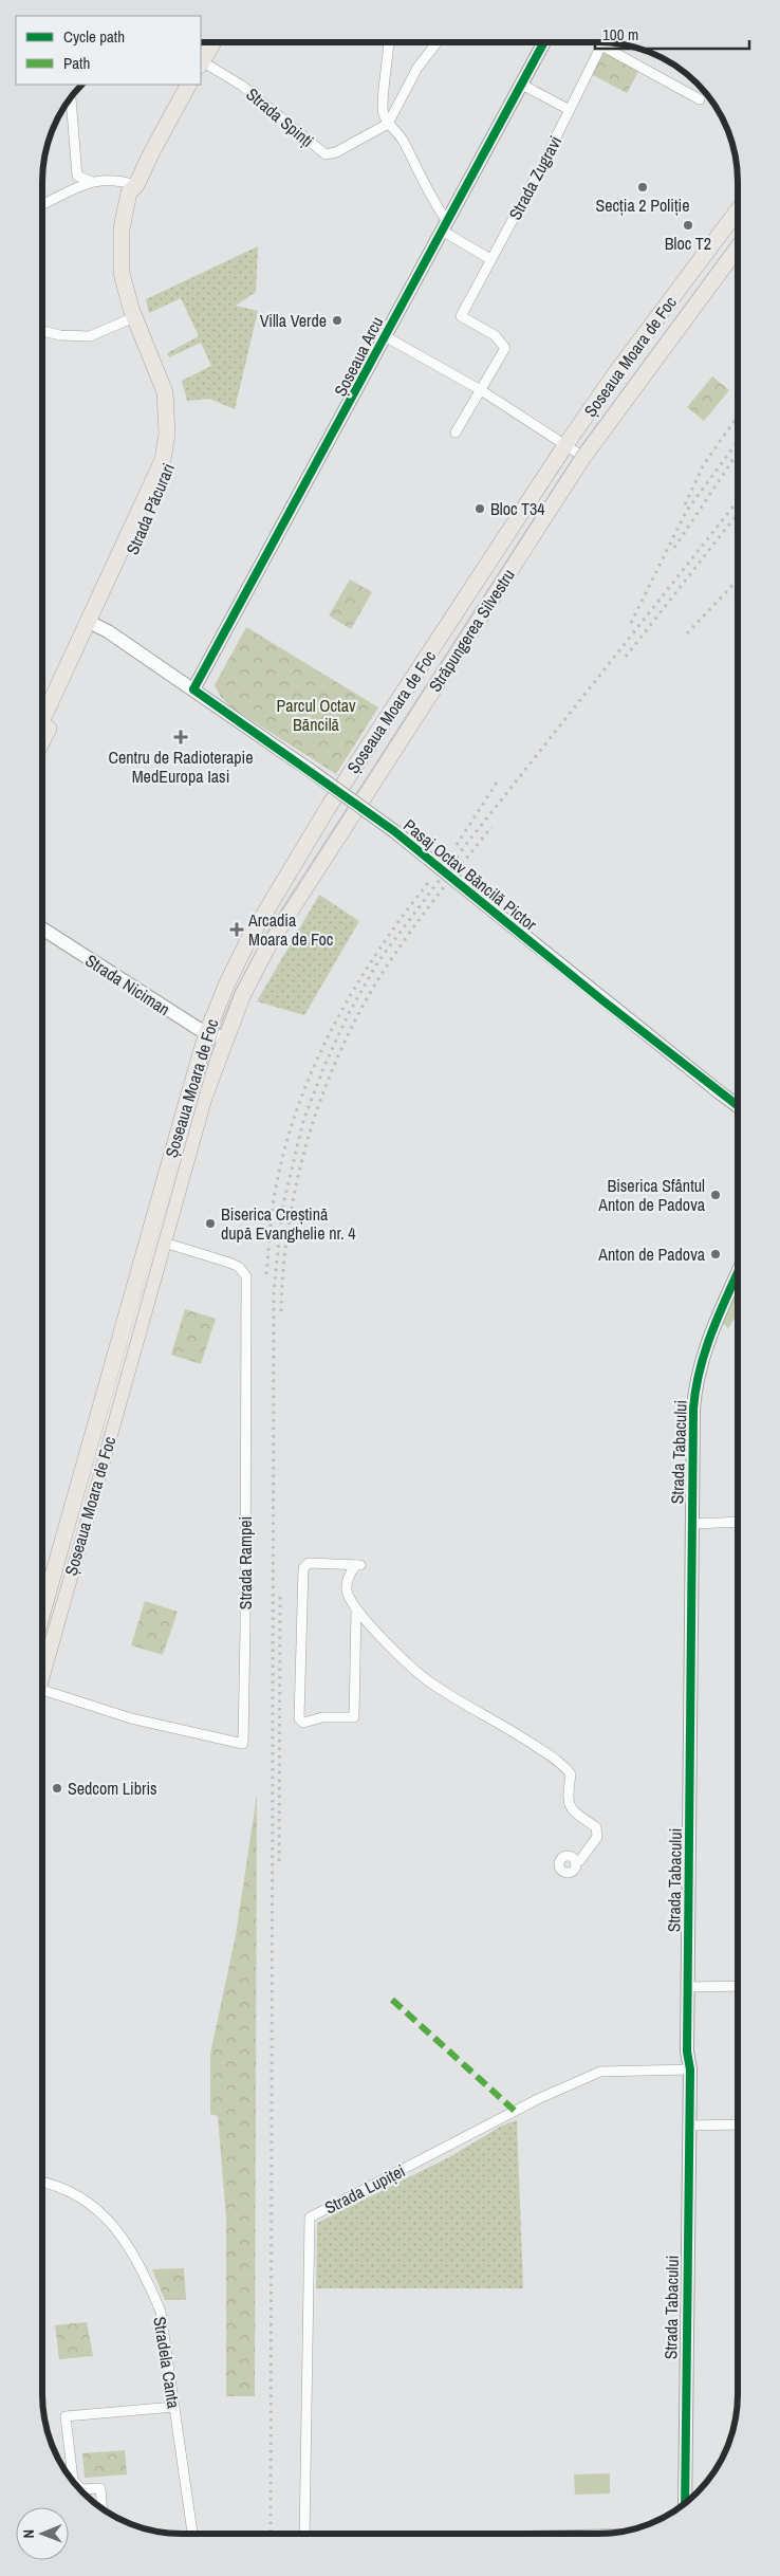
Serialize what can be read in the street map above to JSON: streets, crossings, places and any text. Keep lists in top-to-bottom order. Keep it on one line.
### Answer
{"streets":{"main road":["Șoseaua Moara de Foc","Strada Păcurari","Străpungerea Silvestru"],"street":["Strada Spinți","Strada Zugravi","Șoseaua Arcu","Pasaj Octav Băncilă Pictor","Strada Niciman","Strada Tabacului","Strada Rampei","Strada Lupiței","Stradela Canta"]},"crossings":[["Șoseaua Arcu","Pasaj Octav Băncilă Pictor"],["Șoseaua Moara de Foc","Străpungerea Silvestru"],["Șoseaua Moara de Foc","Strada Niciman"],["Șoseaua Moara de Foc","Strada Rampei"],["Strada Păcurari","Pasaj Octav Băncilă Pictor"],["Străpungerea Silvestru","Strada Niciman"],["Strada Tabacului","Strada Lupiței"]],"parks":["Parcul Octav Băncilă"],"places":{"other":["Secția 2 Poliție","Bloc T2","Villa Verde","Bloc T34","Biserica Sfântul Anton de Padova","Biserica Creștină după Evanghelie nr. 4","Anton de Padova","Sedcom Libris"],"health":["Centru de Radioterapie MedEuropa Iasi","Arcadia Moara de Foc"]},"legend":["Cycle path","Path"],"scale_bar":"100 m","north":"left"}
